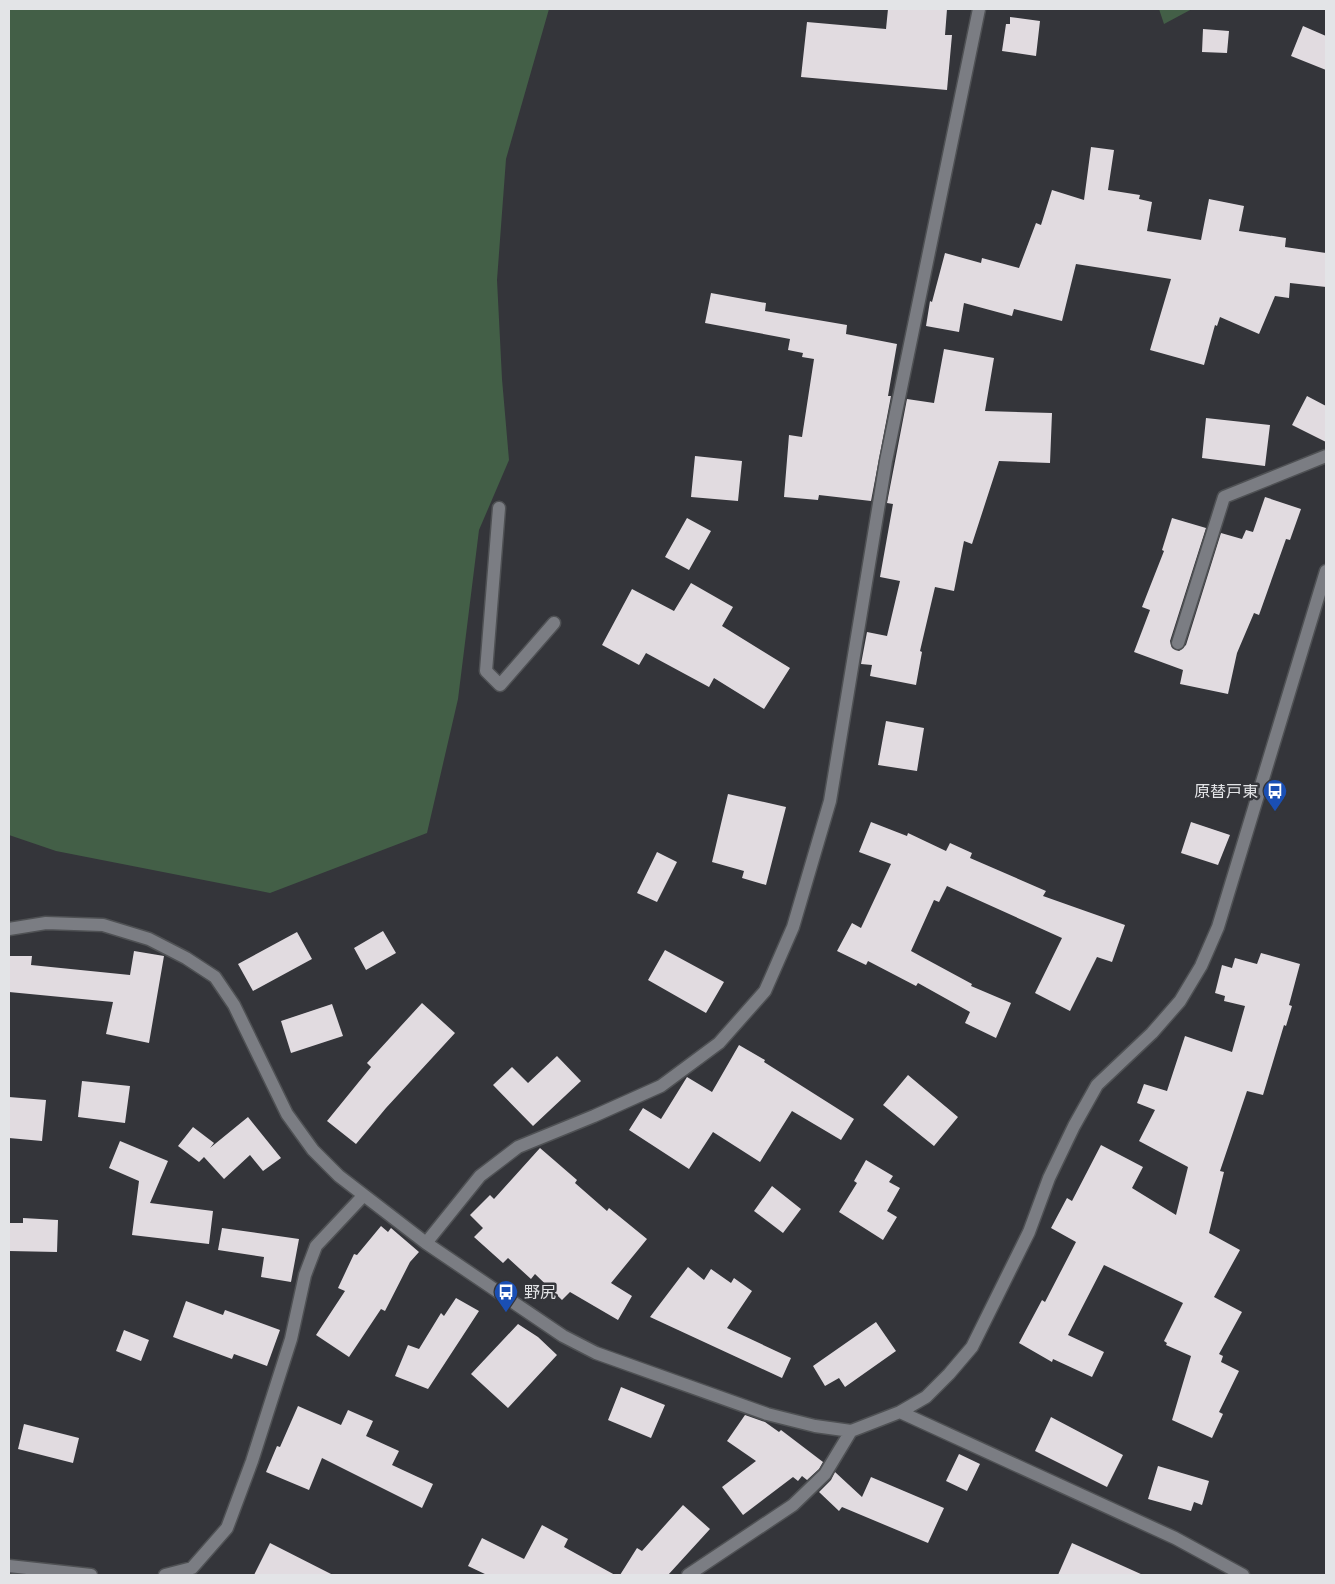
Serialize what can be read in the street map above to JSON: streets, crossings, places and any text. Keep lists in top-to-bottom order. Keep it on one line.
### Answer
{"places":{"bus stop":["原替戸東","野尻"]}}
